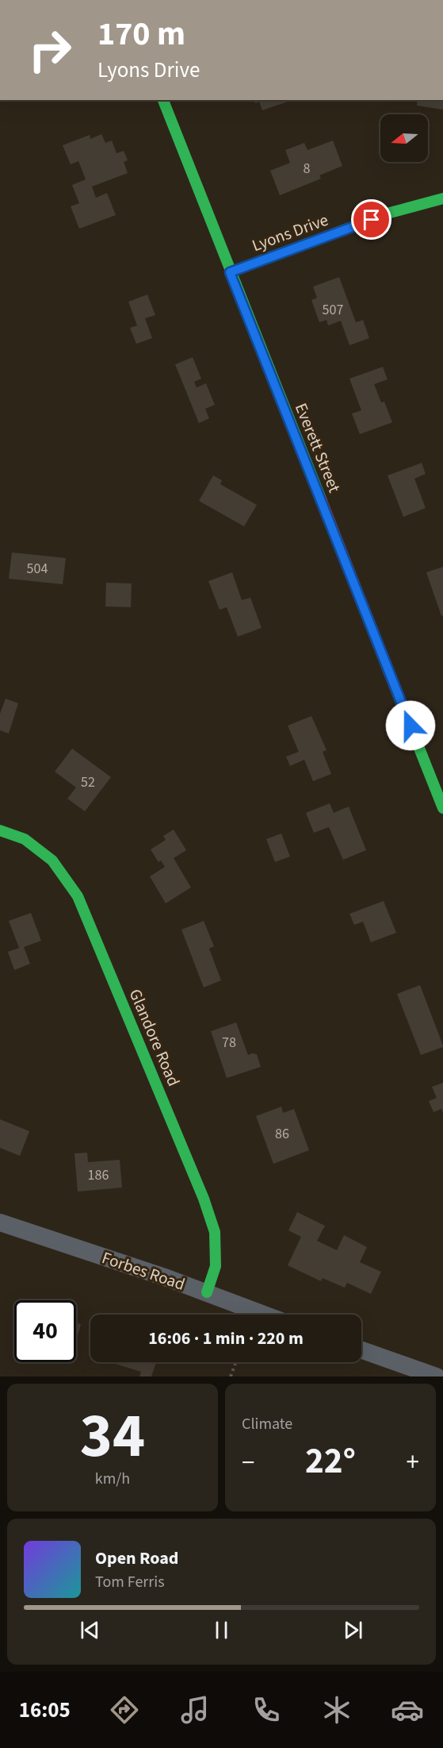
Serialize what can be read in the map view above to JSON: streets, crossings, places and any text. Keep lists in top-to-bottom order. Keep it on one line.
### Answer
{"streets":{"street":["Lyons Drive","Everett Street","Glandore Road","Forbes Road"]},"crossings":[["Lyons Drive","Everett Street"],["Glandore Road","Forbes Road"]],"house_numbers":["8","507","504","52","78","86","186"],"north":"left","page":{"turn":["170 m","Lyons Drive"],"limit":"40","trip":"16:06 · 1 min · 220 m","tile":[["34","km/h"],"Climate"],"heat":["−","22°","+"],"song":["Open Road","Tom Ferris"],"tabs":"16:05"}}
